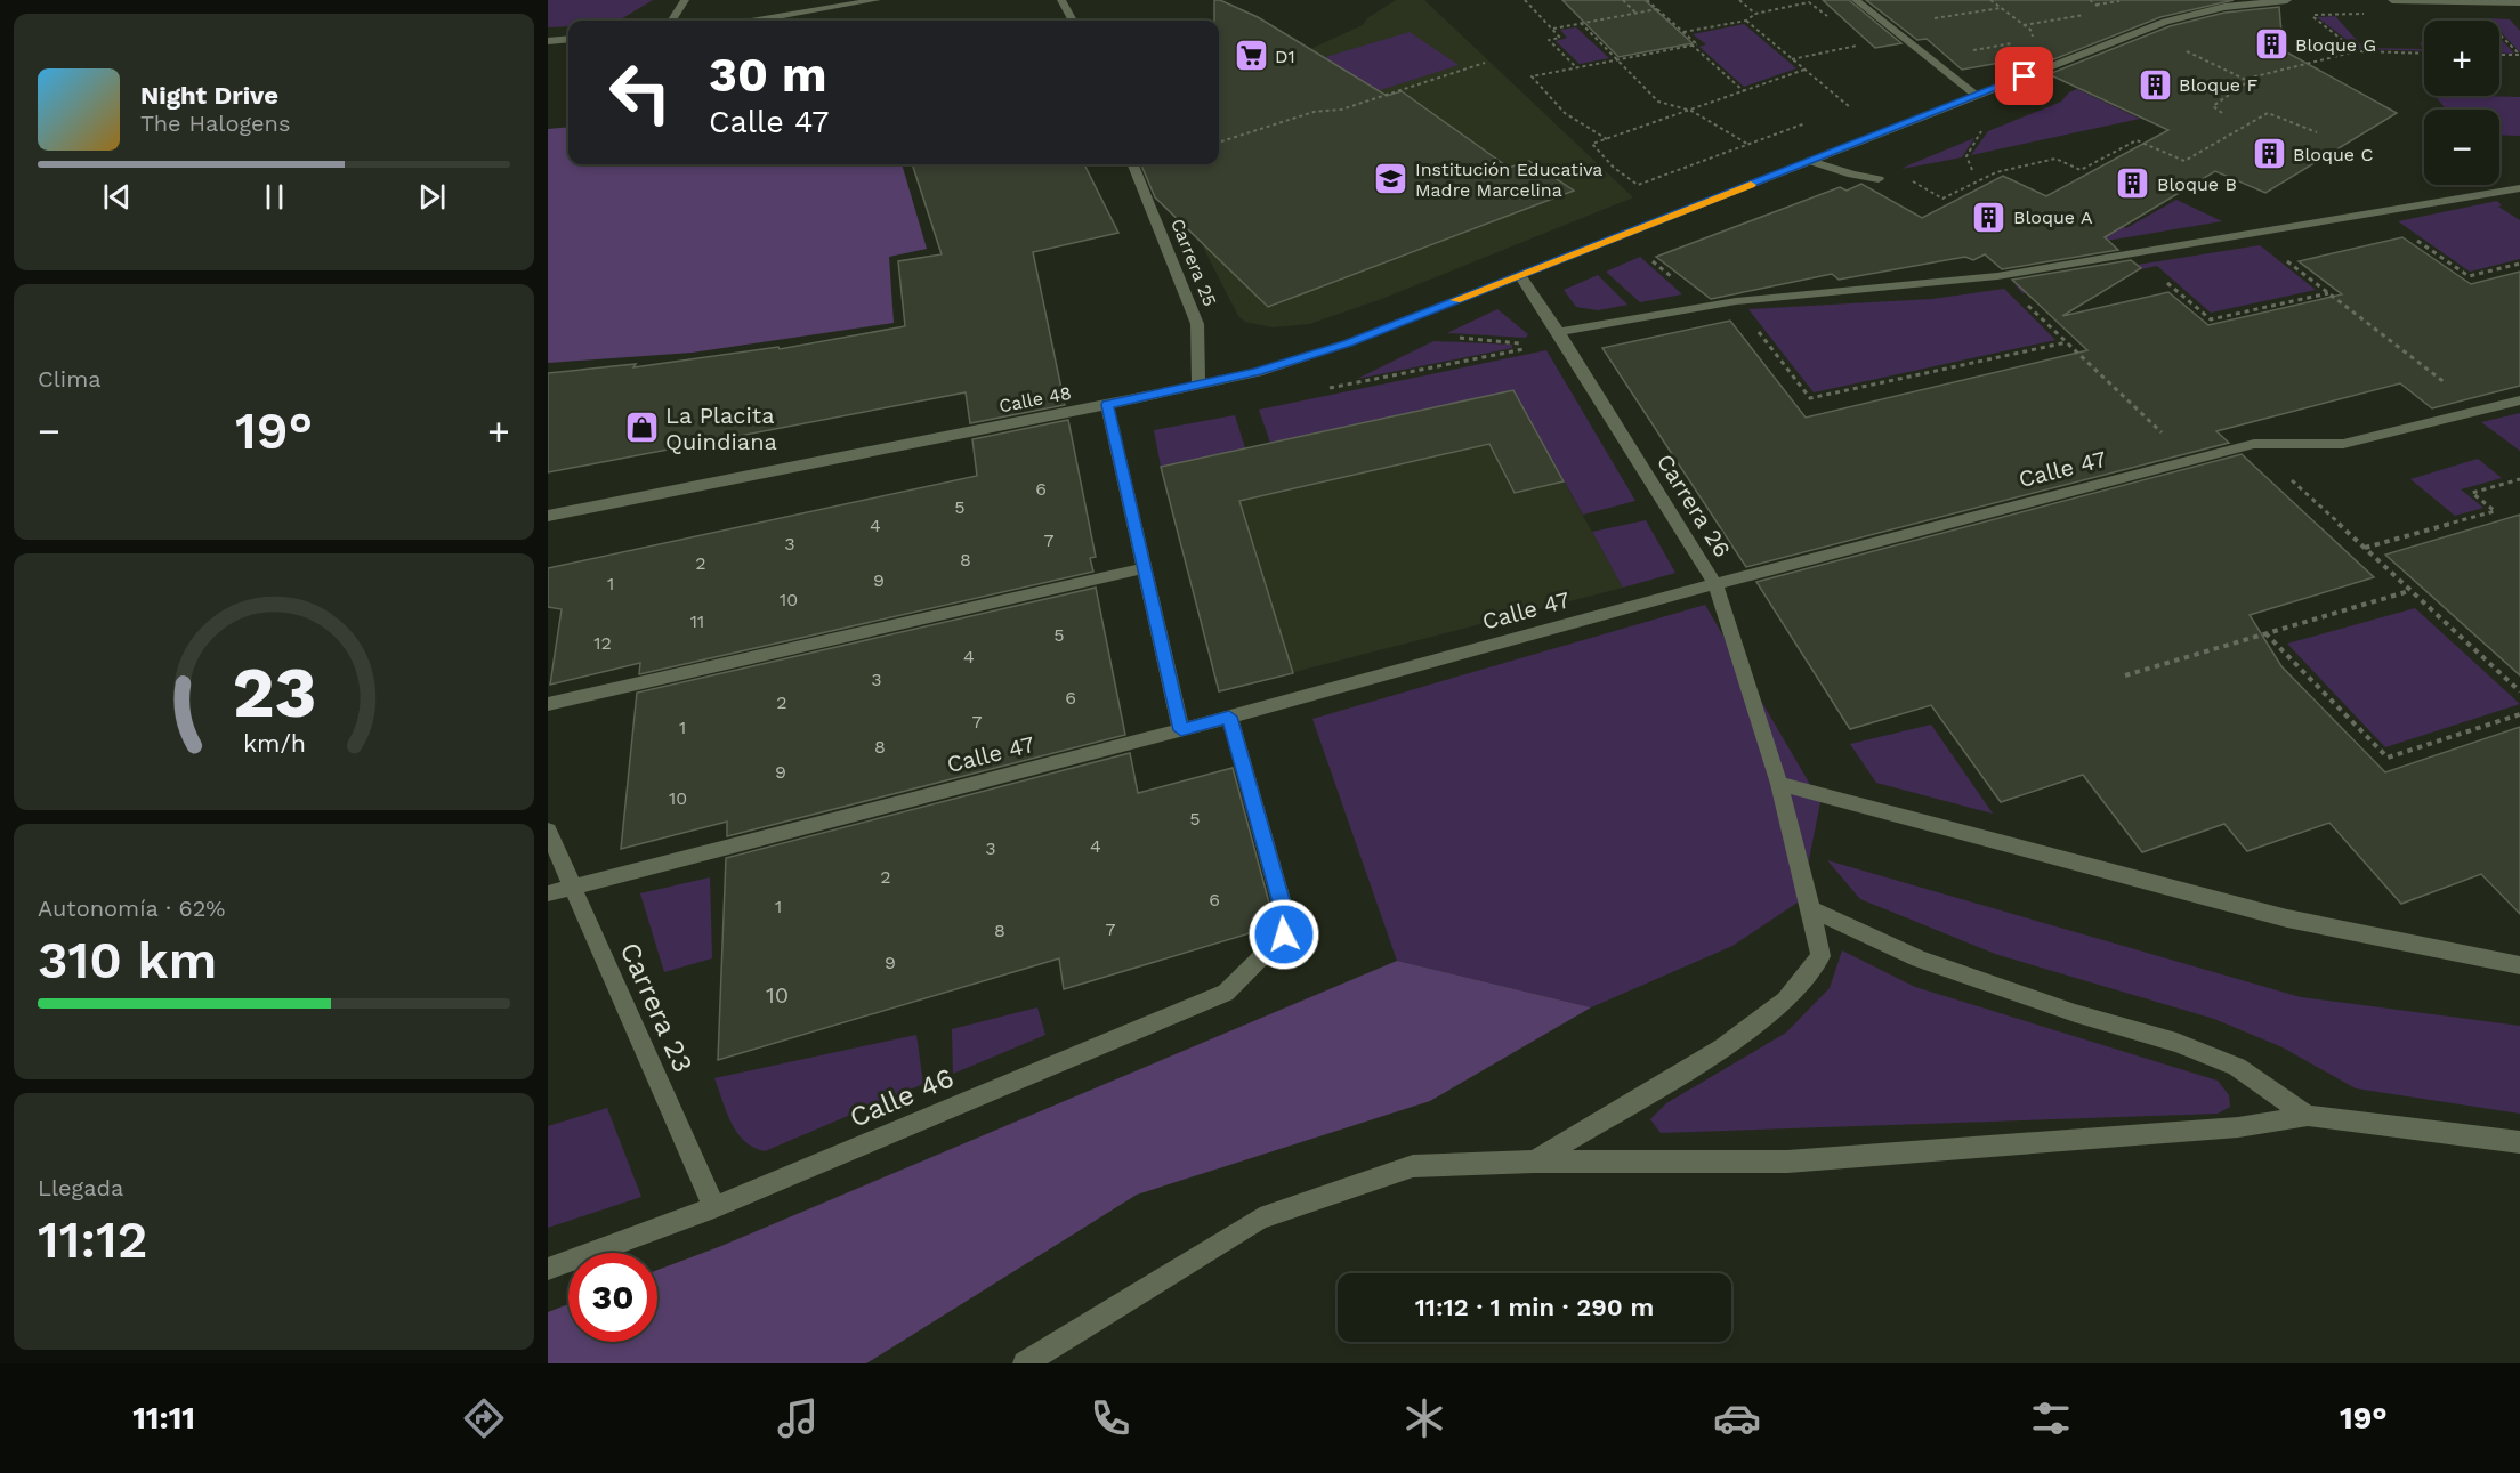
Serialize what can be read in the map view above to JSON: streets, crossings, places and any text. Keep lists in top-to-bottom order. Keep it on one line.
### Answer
{"streets":{"street":["Carrera 25","Calle 48","Calle 47","Carrera 26","Carrera 23","Calle 46"]},"crossings":[["Carrera 25","Calle 48"],["Calle 48","Carrera 26"],["Calle 47","Carrera 26"],["Calle 47","Carrera 23"],["Calle 47","Calle 46"],["Carrera 23","Calle 46"]],"places":{"building":["Bloque G","Bloque F","Bloque C","Bloque B","Bloque A"],"supermarket":["D1"],"school or university":["Institución Educativa Madre Marcelina"],"shop":["La Placita Quindiana"]},"house_numbers":["6","5","4","7","3","8","2","9","1","10","11","5","12","4","3","6","2","7","1","8","9","10","5","4","3","2","6","1","7","8","9","10"],"page":{"map_buttons":["+","−"],"turn":["30 m","Calle 47"],"song":["Night Drive","The Halogens"],"tile":["Clima",["Autonomía · 62%","310 km"],["Llegada","11:12"]],"heat":["−","19°","+"],"limit":"30","trip":"11:12 · 1 min · 290 m","tabs":["11:11","19°"],"gauge":["23","km/h"]}}
